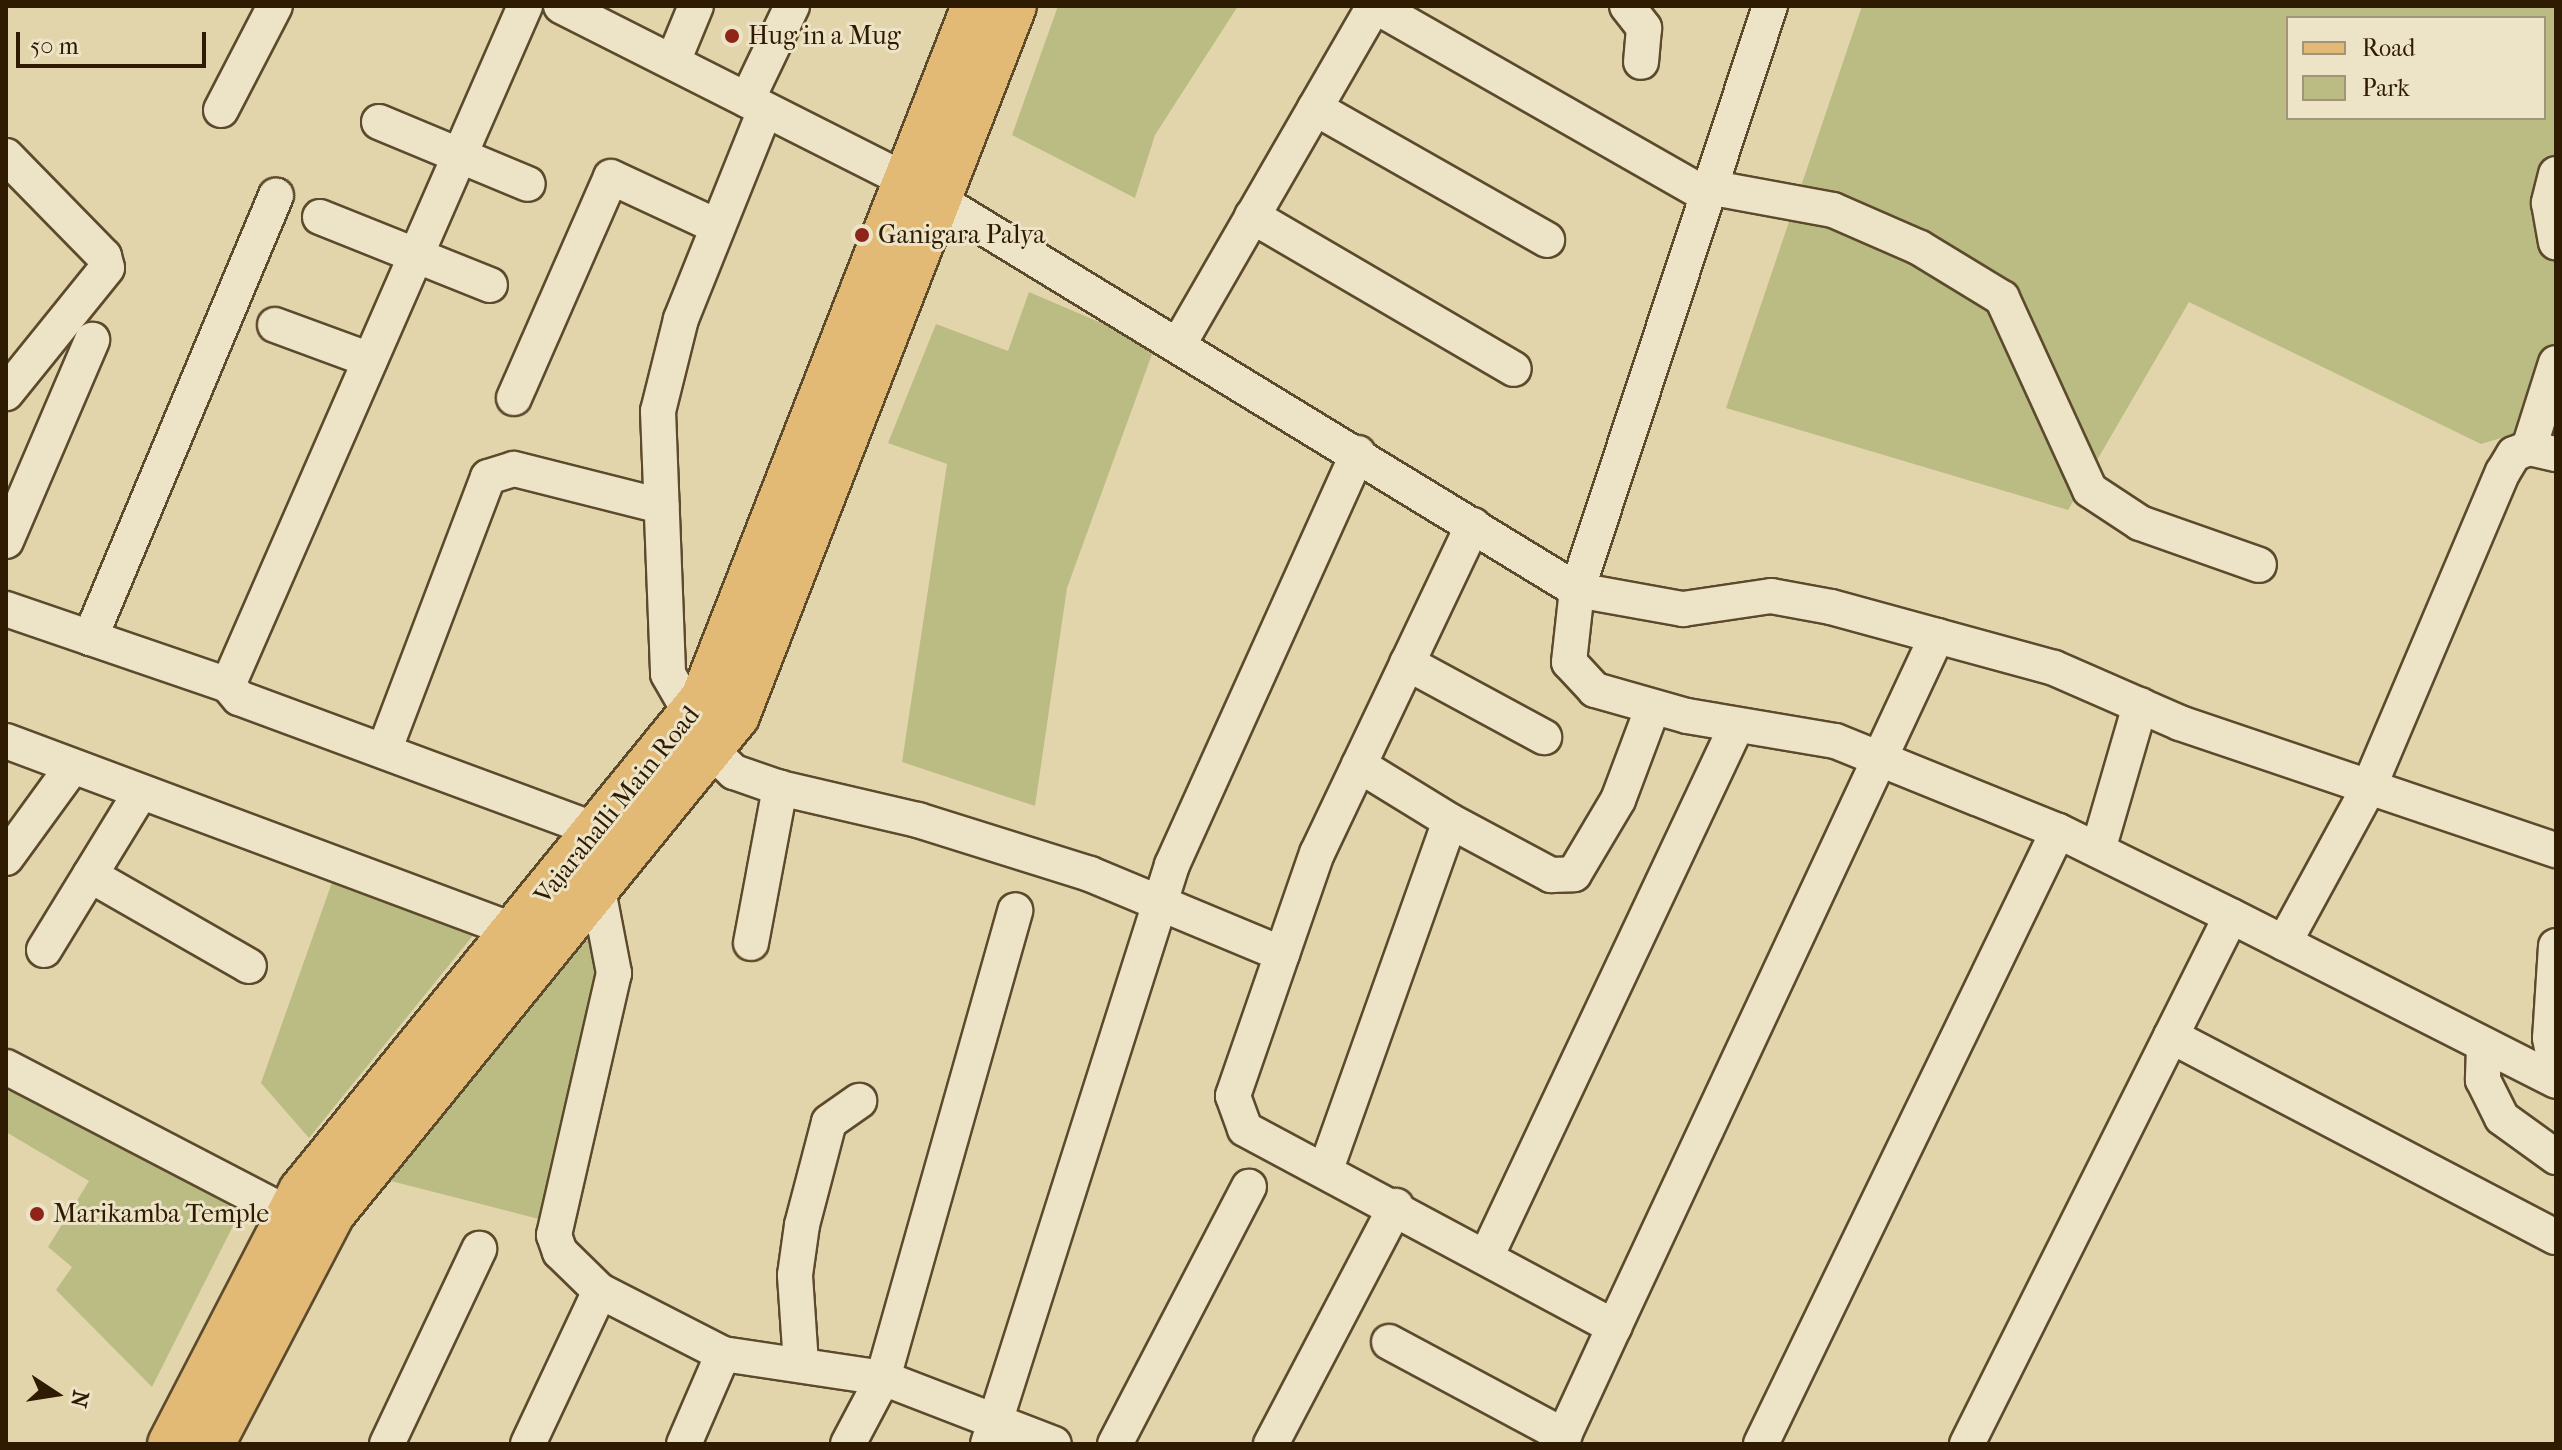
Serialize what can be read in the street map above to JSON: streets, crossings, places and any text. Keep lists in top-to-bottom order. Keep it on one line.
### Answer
{"streets":{"main road":["Vajarahalli Main Road"]},"places":["Hug in a Mug","Ganigara Palya","Marikamba Temple"],"legend":["Road","Park"],"scale_bar":"50 m","north":"right"}
